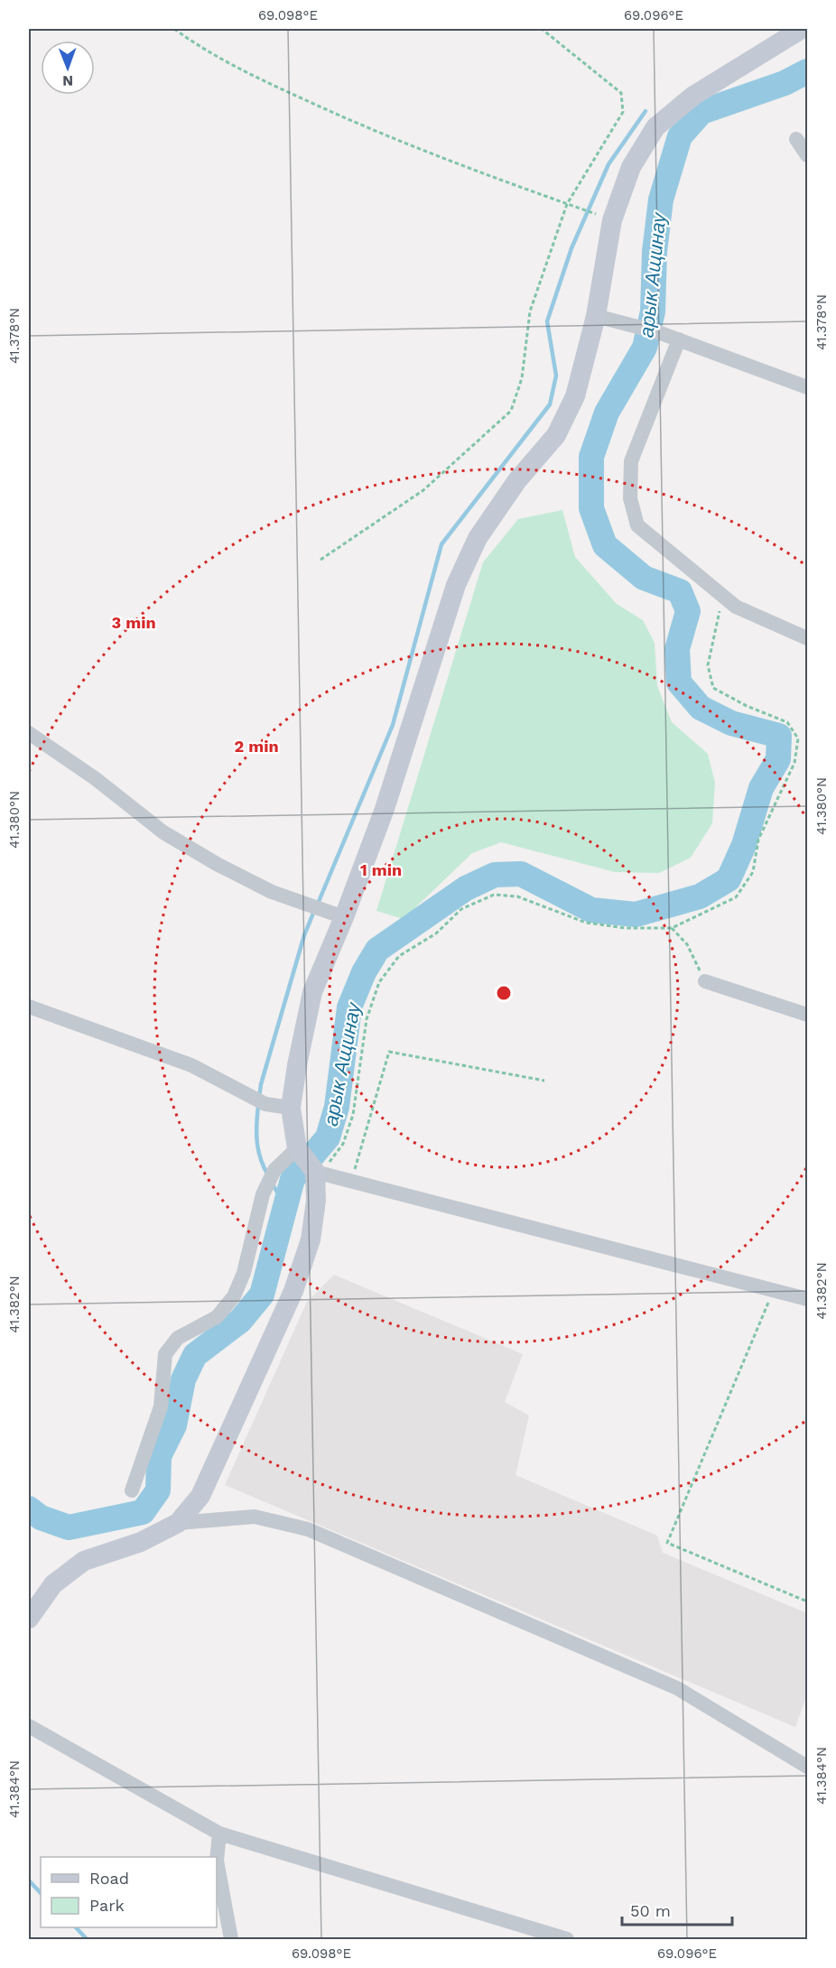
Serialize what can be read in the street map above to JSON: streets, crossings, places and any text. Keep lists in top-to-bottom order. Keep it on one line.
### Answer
{"water":["арык Ащинау"],"legend":["Road","Park"],"scale_bar":"50 m","north":"bottom","coordinates":["69.098°E","69.096°E","41.378°N","41.380°N","41.382°N","41.384°N"],"rings":["3 min","2 min","1 min"]}
